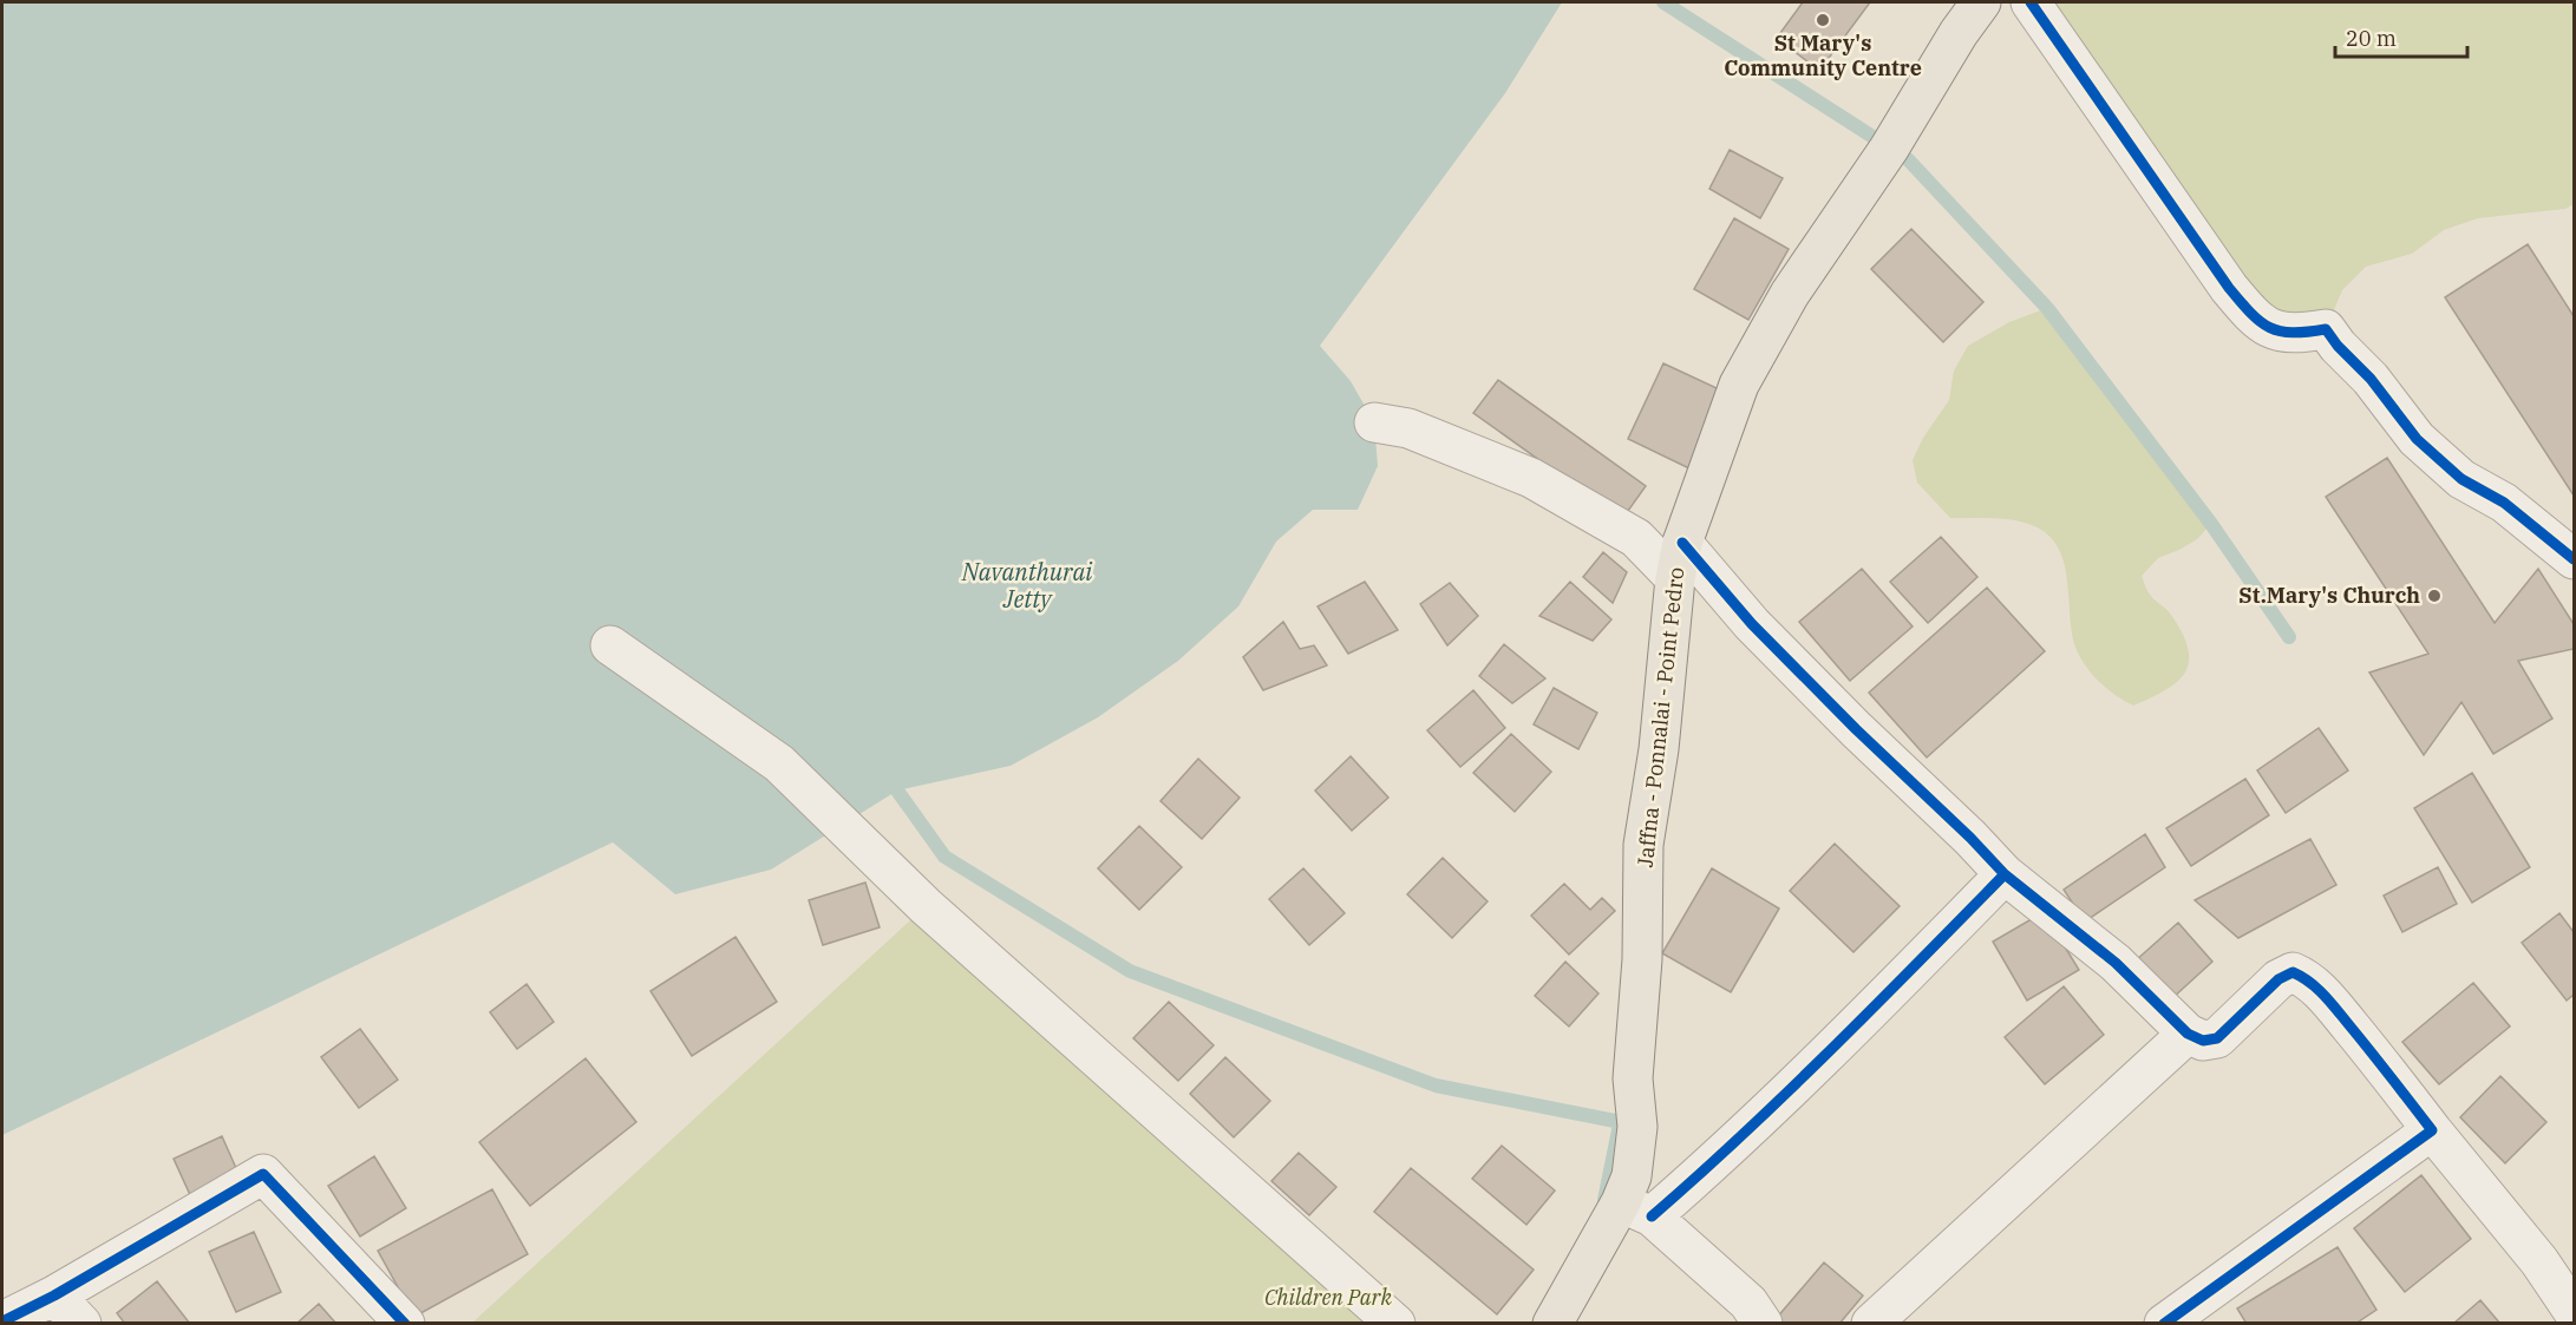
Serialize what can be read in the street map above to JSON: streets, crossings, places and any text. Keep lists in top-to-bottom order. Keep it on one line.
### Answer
{"streets":{"main road":["Jaffna - Ponnalai - Point Pedro"]},"water":["Navanthurai Jetty"],"parks":["Children Park"],"places":["St Mary's Community Centre","St.Mary's Church"],"scale_bar":"20 m"}
